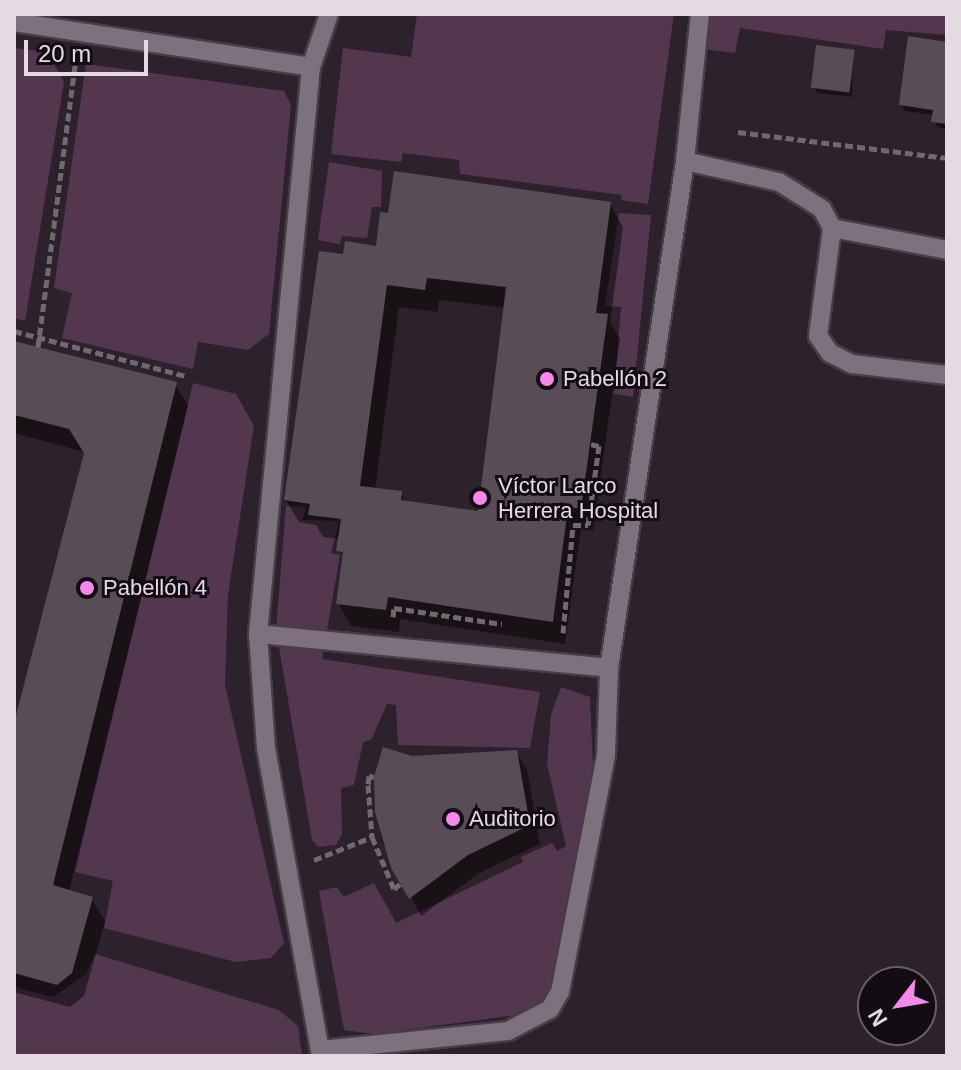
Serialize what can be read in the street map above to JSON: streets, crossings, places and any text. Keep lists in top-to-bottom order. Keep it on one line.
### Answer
{"places":["Pabellón 2","Víctor Larco Herrera Hospital","Pabellón 4","Auditorio"],"scale_bar":"20 m","north":"bottom left"}
